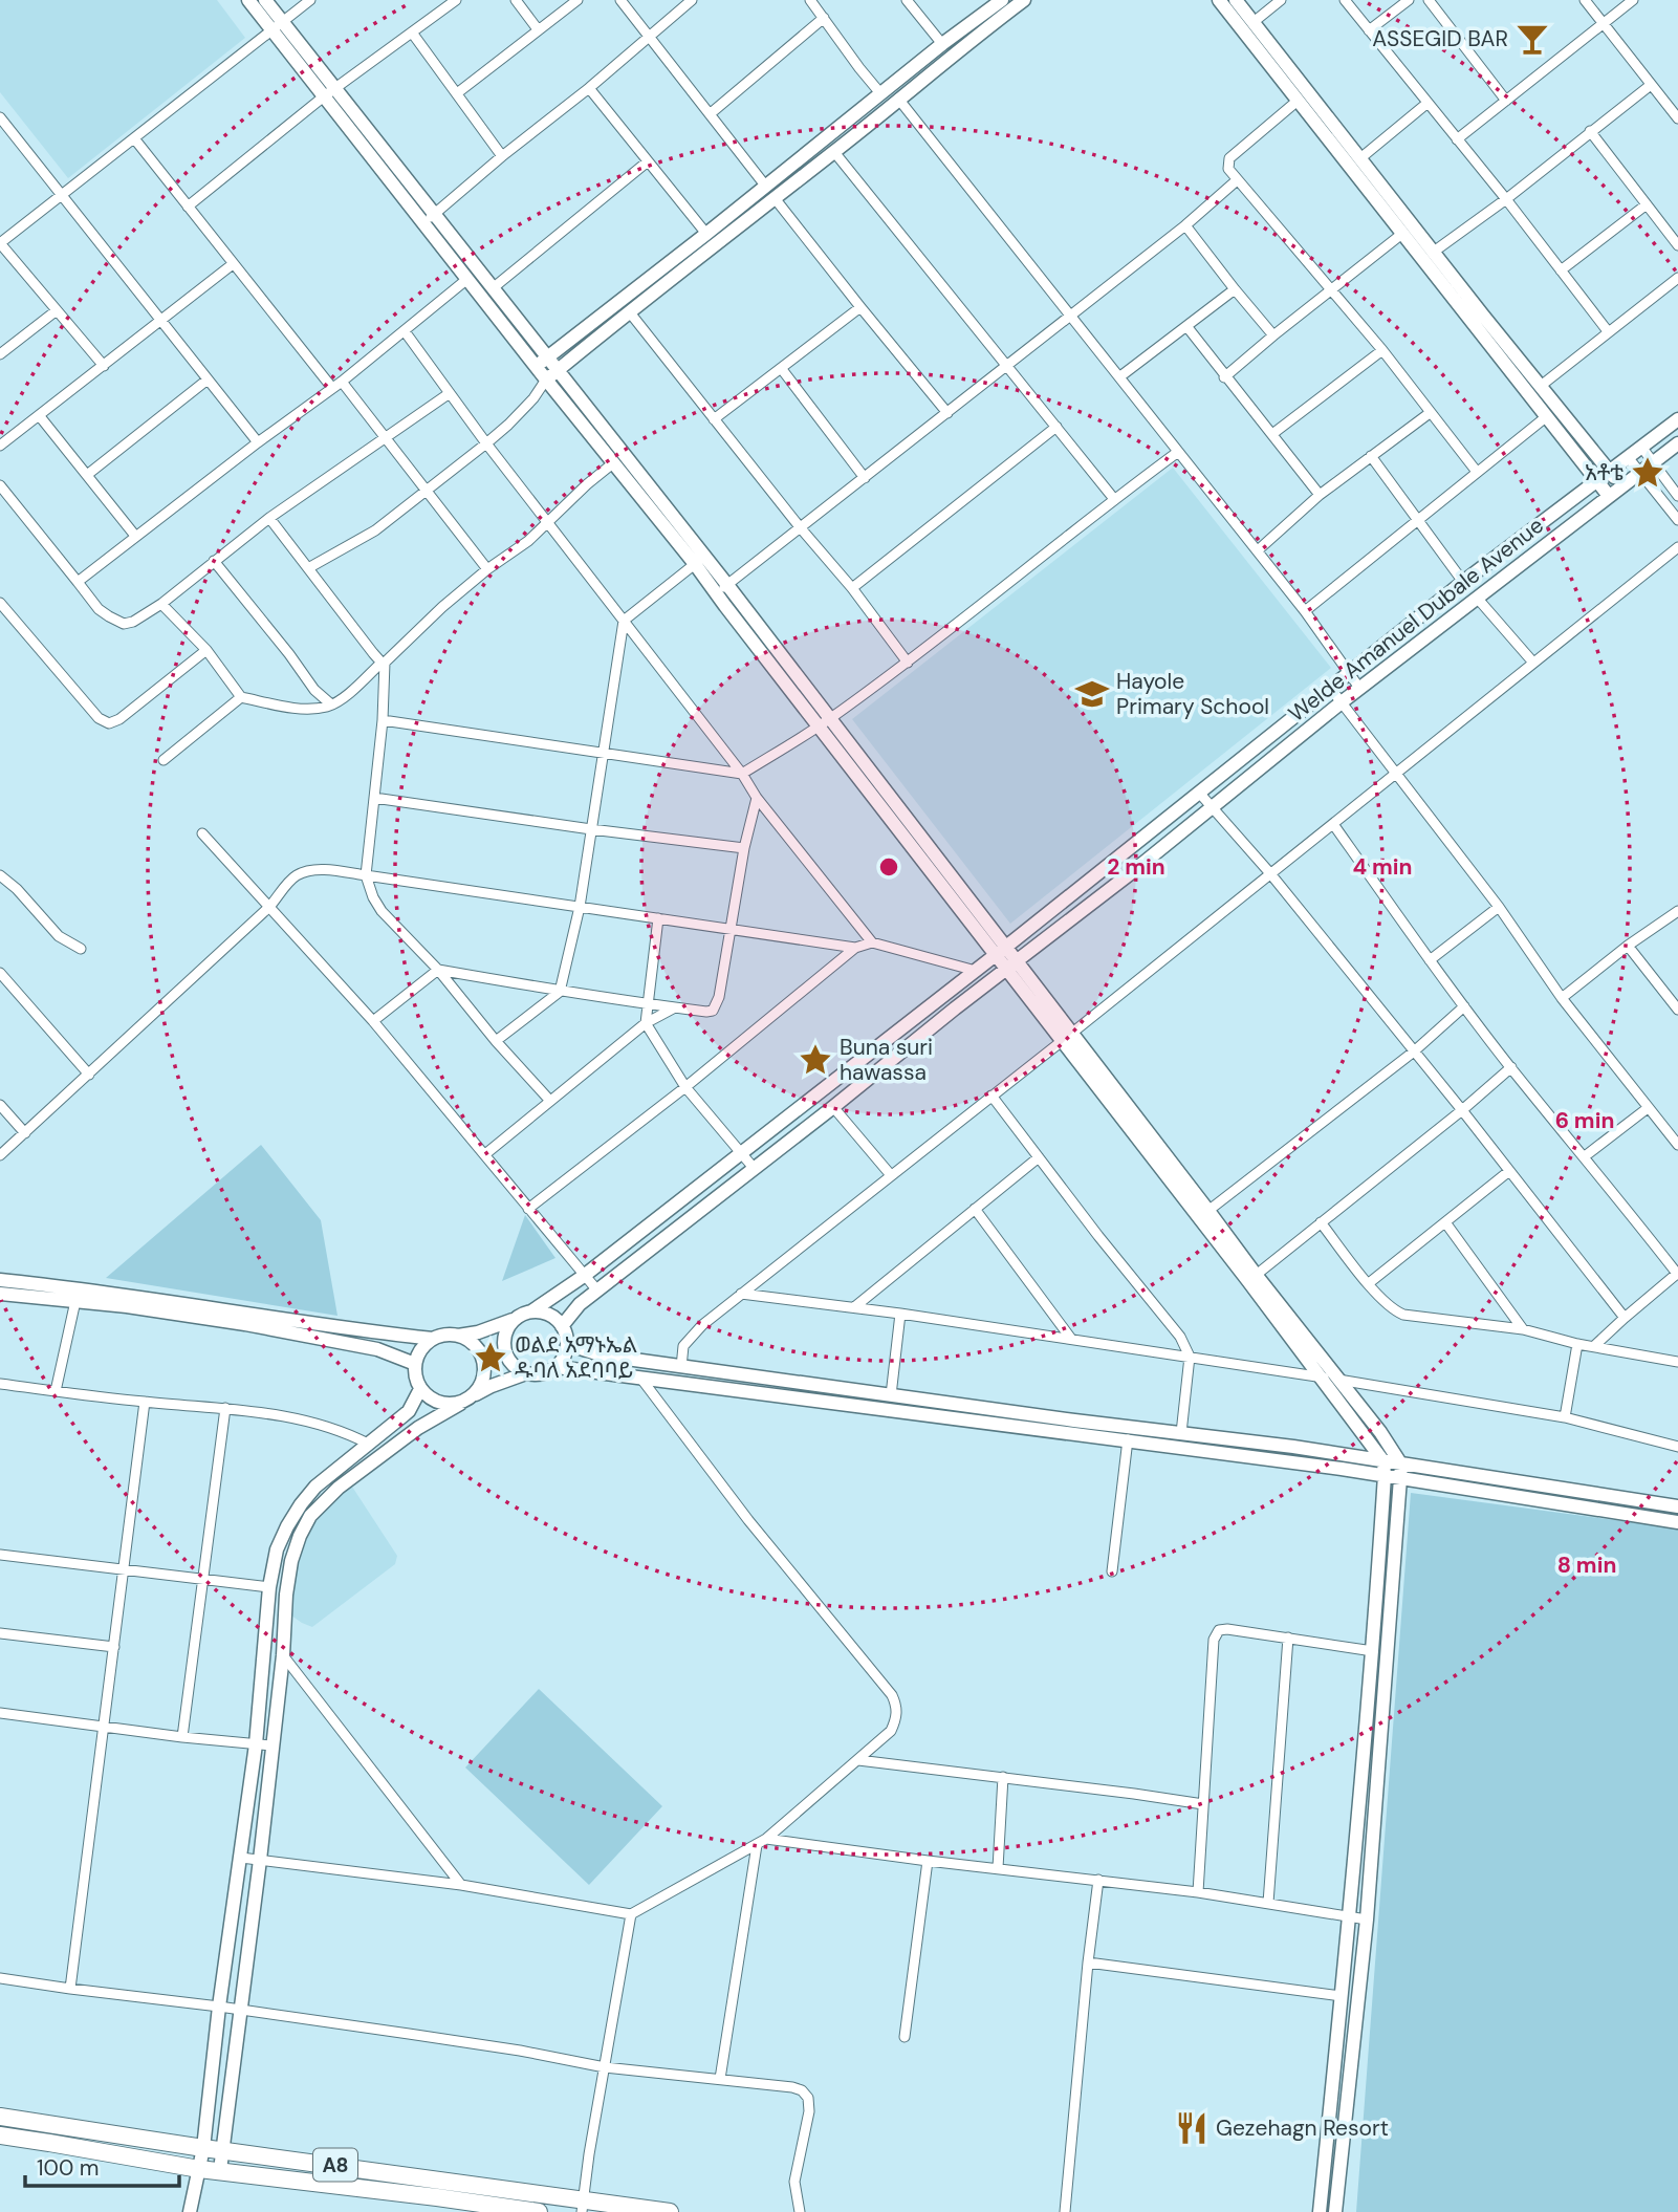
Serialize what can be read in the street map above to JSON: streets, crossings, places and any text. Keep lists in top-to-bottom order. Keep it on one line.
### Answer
{"streets":{"highway":["A8"],"main road":["Welde Amanuel Dubale Avenue"]},"places":{"bar":["ASSEGID BAR"],"place":["አቶቴ","Buna suri hawassa","ወልደ አማኑኤል ዱባለ አደባባይ"],"school or university":["Hayole Primary School"],"restaurant":["Gezehagn Resort"]},"scale_bar":"100 m","rings":["2 min","4 min","6 min","8 min"]}
